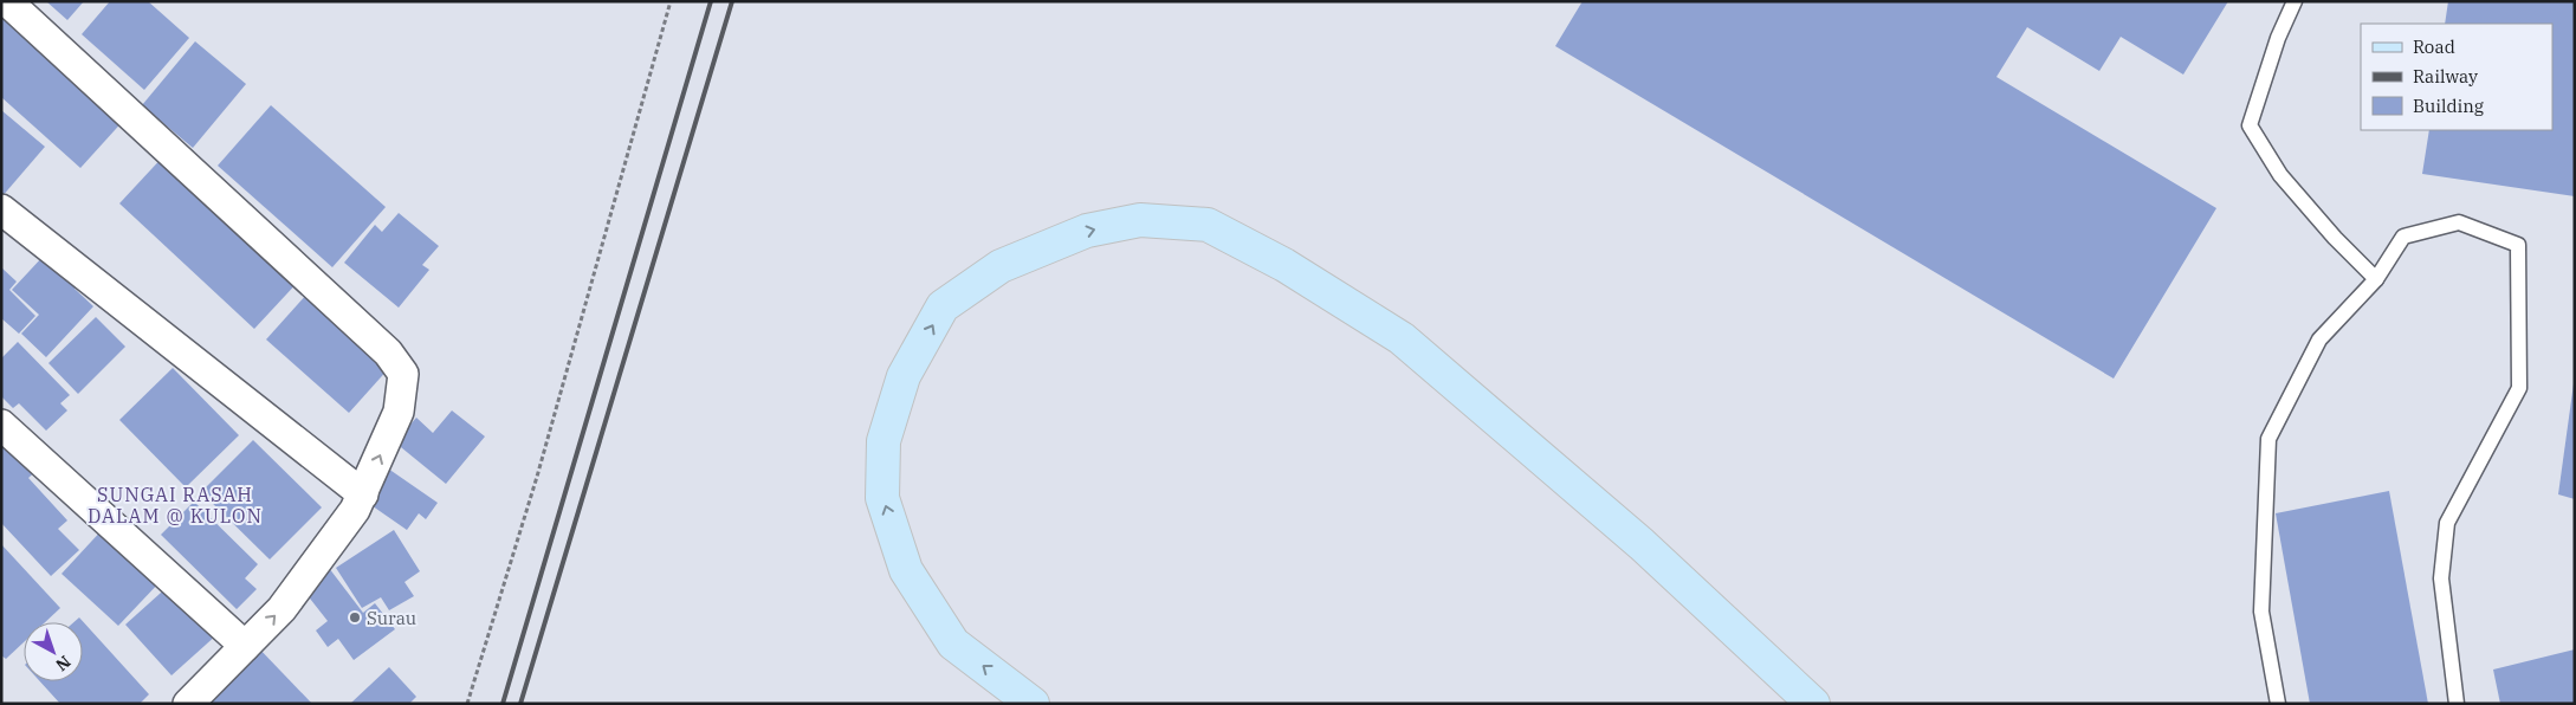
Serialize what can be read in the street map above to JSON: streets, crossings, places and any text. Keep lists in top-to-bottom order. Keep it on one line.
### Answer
{"districts":["SUNGAI RASAH DALAM @ KULON"],"places":["Surau"],"legend":["Road","Railway","Building"],"north":"bottom right"}
